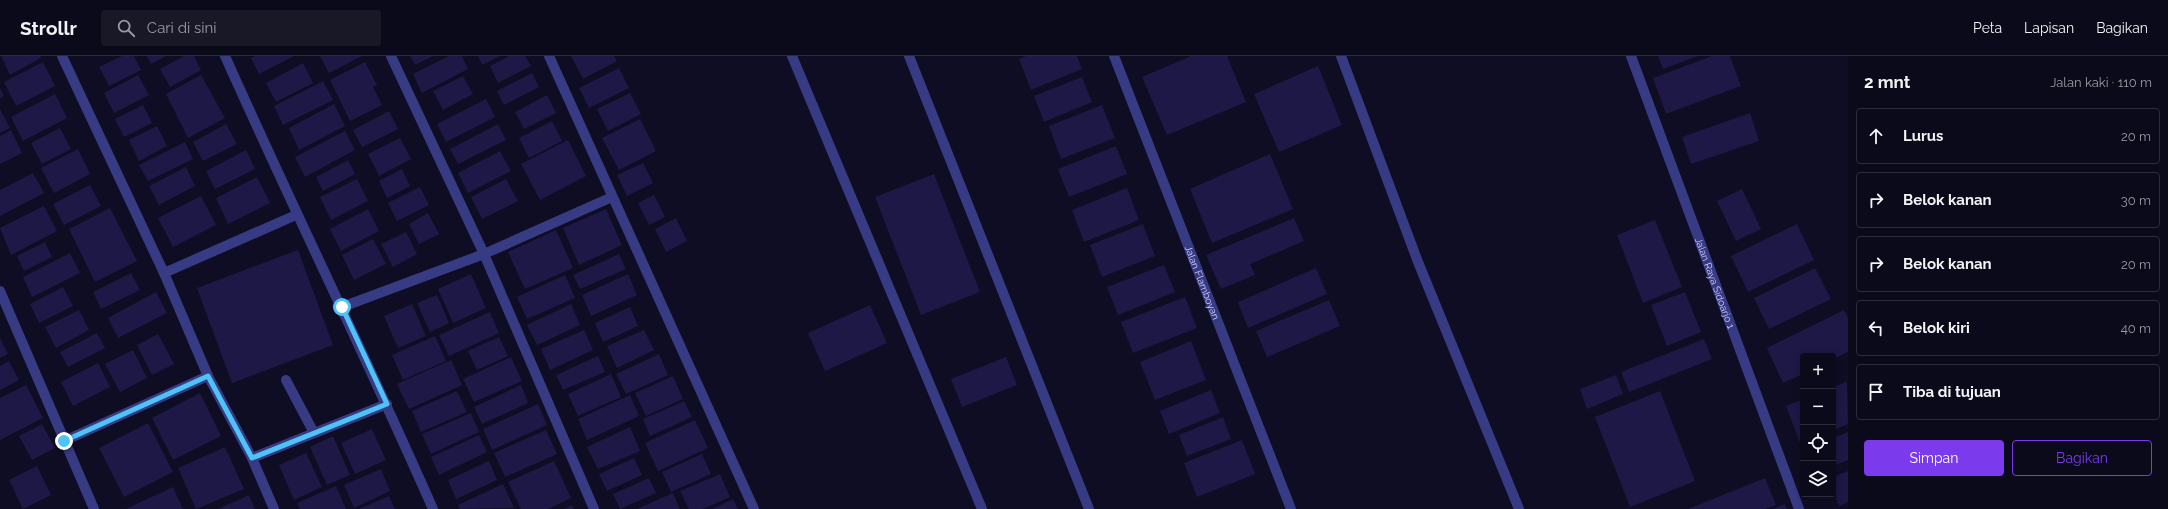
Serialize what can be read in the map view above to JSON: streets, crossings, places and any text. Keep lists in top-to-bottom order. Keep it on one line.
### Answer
{"streets":{"street":["Jalan Raya Sidoarjo 1","Jalan Flamboyan"]},"page":{"header":"Strollr","search":"Cari di sini","nav":["Peta","Lapisan","Bagikan"],"heading":["2 mnt","Jalan kaki · 110 m"],"list":[["Lurus","20 m"],["Belok kanan","30 m"],["Belok kanan","20 m"],["Belok kiri","40 m"],"Tiba di tujuan"],"map_buttons":["+","−"],"buttons":["Simpan","Bagikan"]}}
